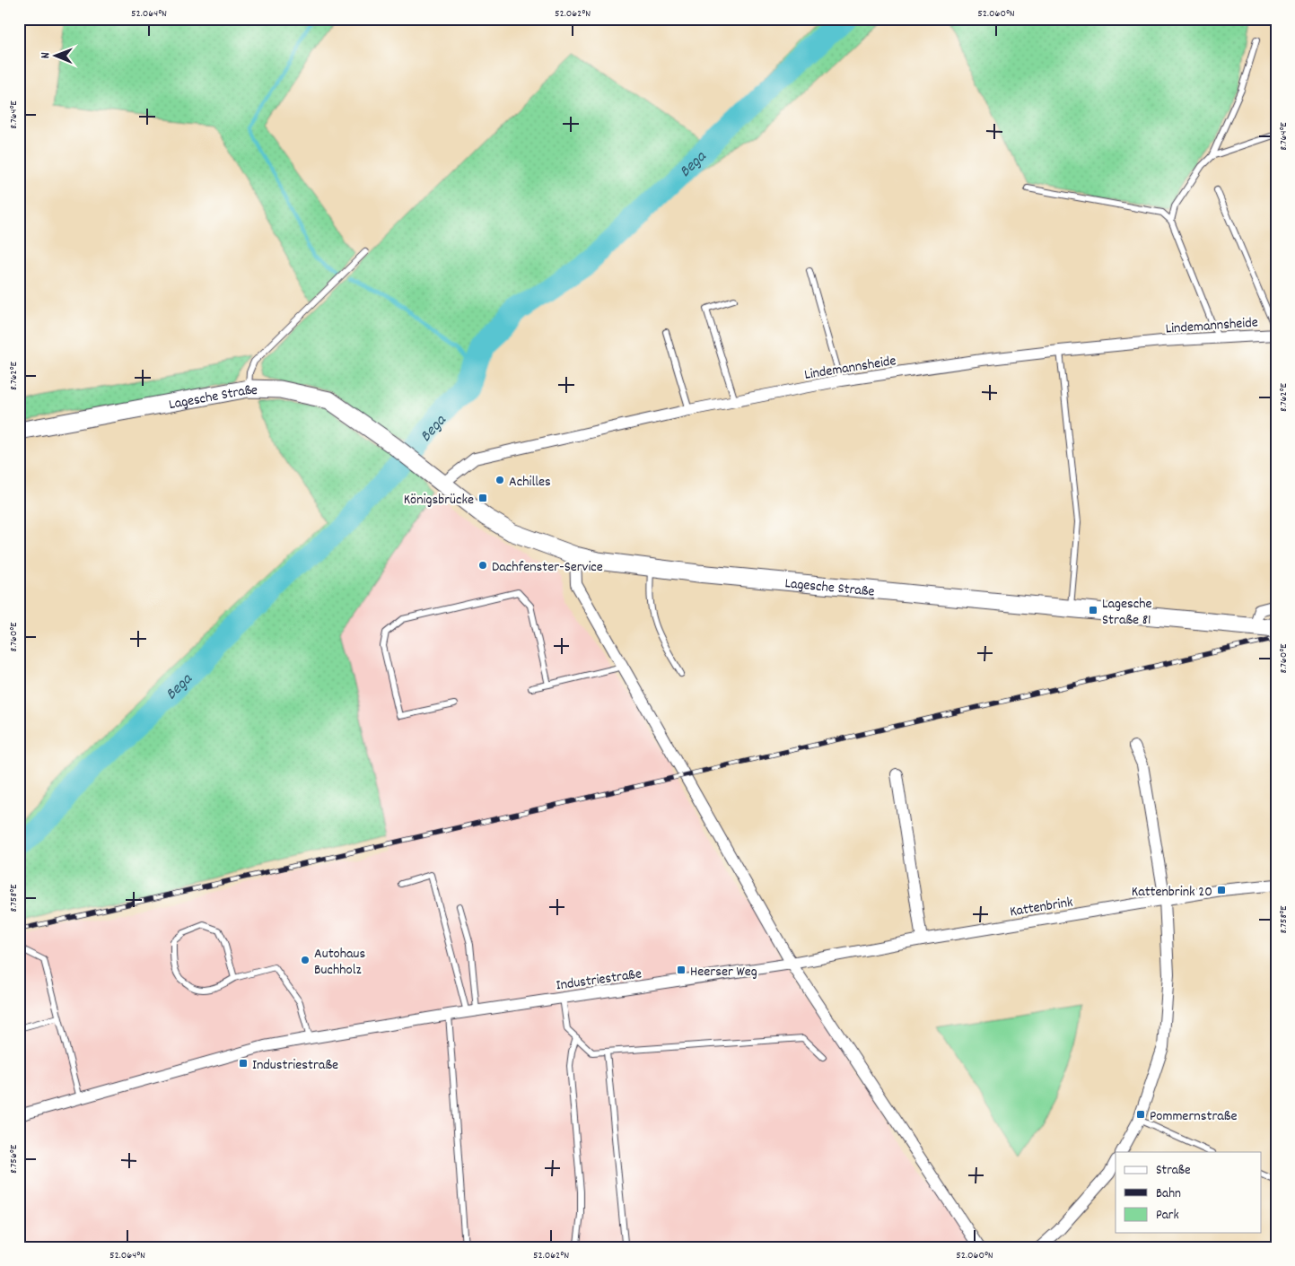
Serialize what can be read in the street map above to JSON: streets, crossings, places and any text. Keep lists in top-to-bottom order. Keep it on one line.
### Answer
{"streets":{"street":["Lindemannsheide","Lagesche Straße","Kattenbrink","Industriestraße"]},"crossings":[["Lindemannsheide","Lagesche Straße"],["Kattenbrink","Industriestraße"]],"water":["Bega"],"places":{"other":["Achilles","Dachfenster-Service","Autohaus Buchholz"],"transit":["Königsbrücke","Lagesche Straße 81","Kattenbrink 20","Heerser Weg","Industriestraße","Pommernstraße"]},"legend":["Straße","Bahn","Park"],"north":"left","coordinates":["52.064°N","52.062°N","52.060°N","8.764°E","8.762°E","8.760°E","8.758°E","8.756°E"]}
